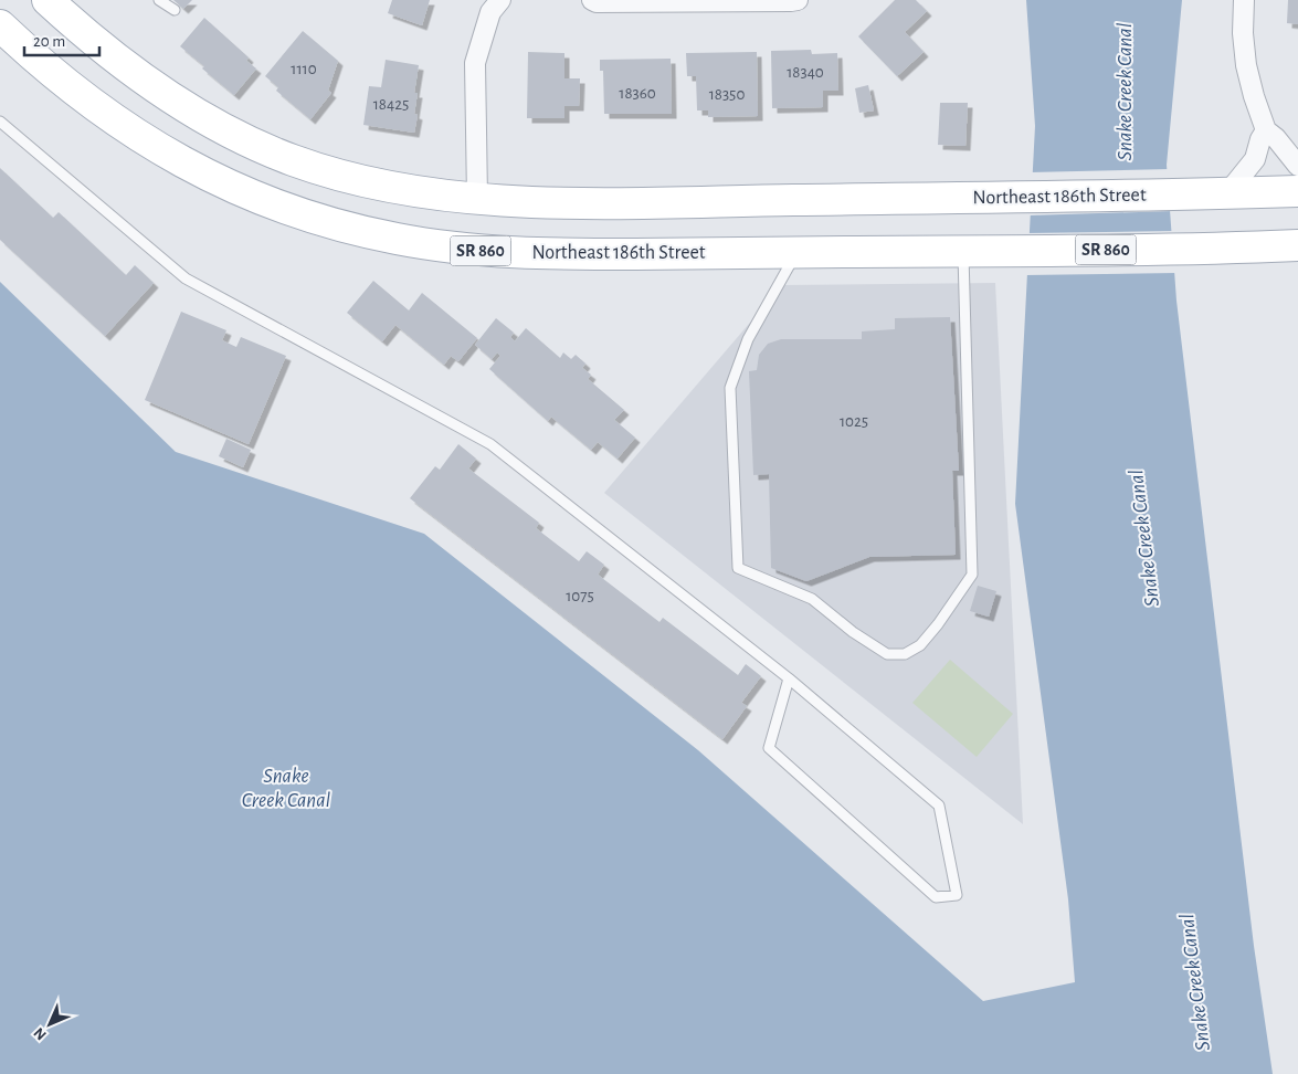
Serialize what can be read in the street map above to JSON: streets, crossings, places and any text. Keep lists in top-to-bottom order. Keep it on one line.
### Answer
{"streets":{"main road":["Northeast 186th Street","SR 860"]},"water":["Snake Creek Canal"],"house_numbers":["1110","18340","18360","18350","18425","1025","1075"],"scale_bar":"20 m","north":"bottom left"}
